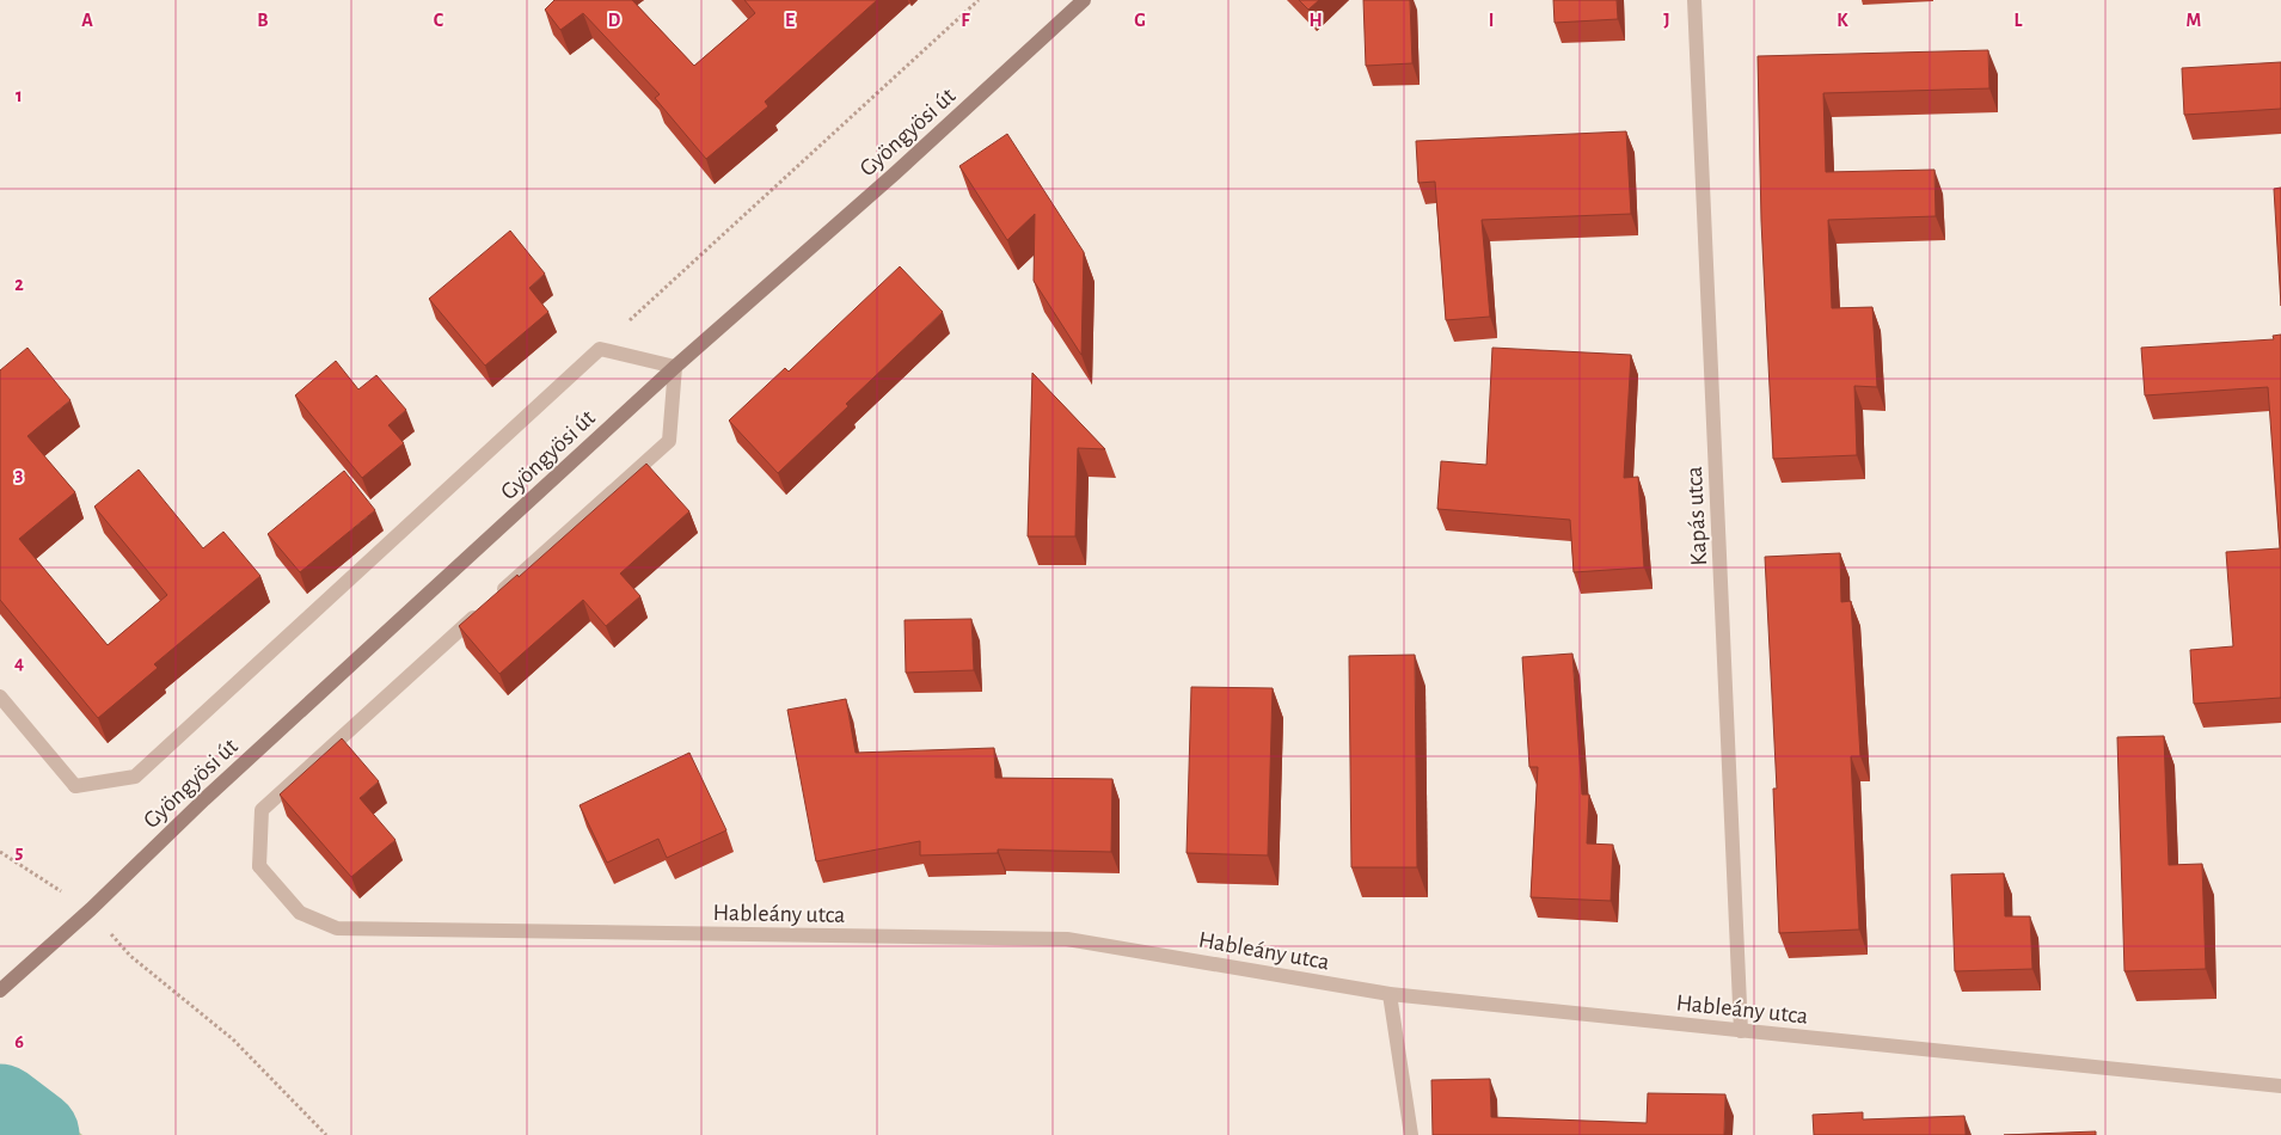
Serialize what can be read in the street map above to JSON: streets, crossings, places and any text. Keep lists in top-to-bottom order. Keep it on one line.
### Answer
{"streets":{"street":["Gyöngyösi út","Kapás utca","Hableány utca"]},"crossings":[["Gyöngyösi út","Hableány utca"],["Kapás utca","Hableány utca"]],"grid":{"columns":["A","B","C","D","E","F","G","H","I","J","K","L","M"],"rows":["1","2","3","4","5","6"]}}
